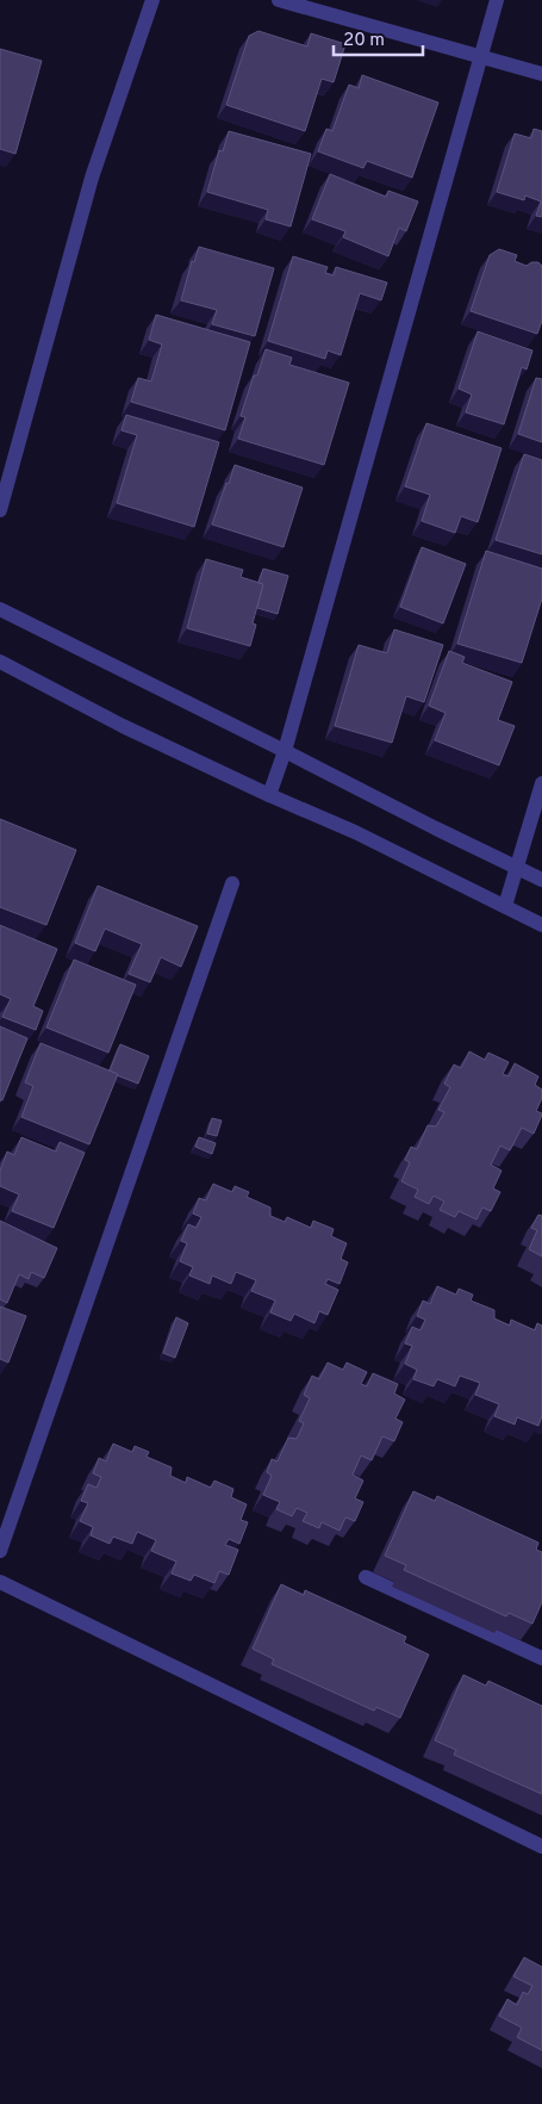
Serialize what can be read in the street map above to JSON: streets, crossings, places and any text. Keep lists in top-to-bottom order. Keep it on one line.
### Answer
{"scale_bar":"20 m"}
